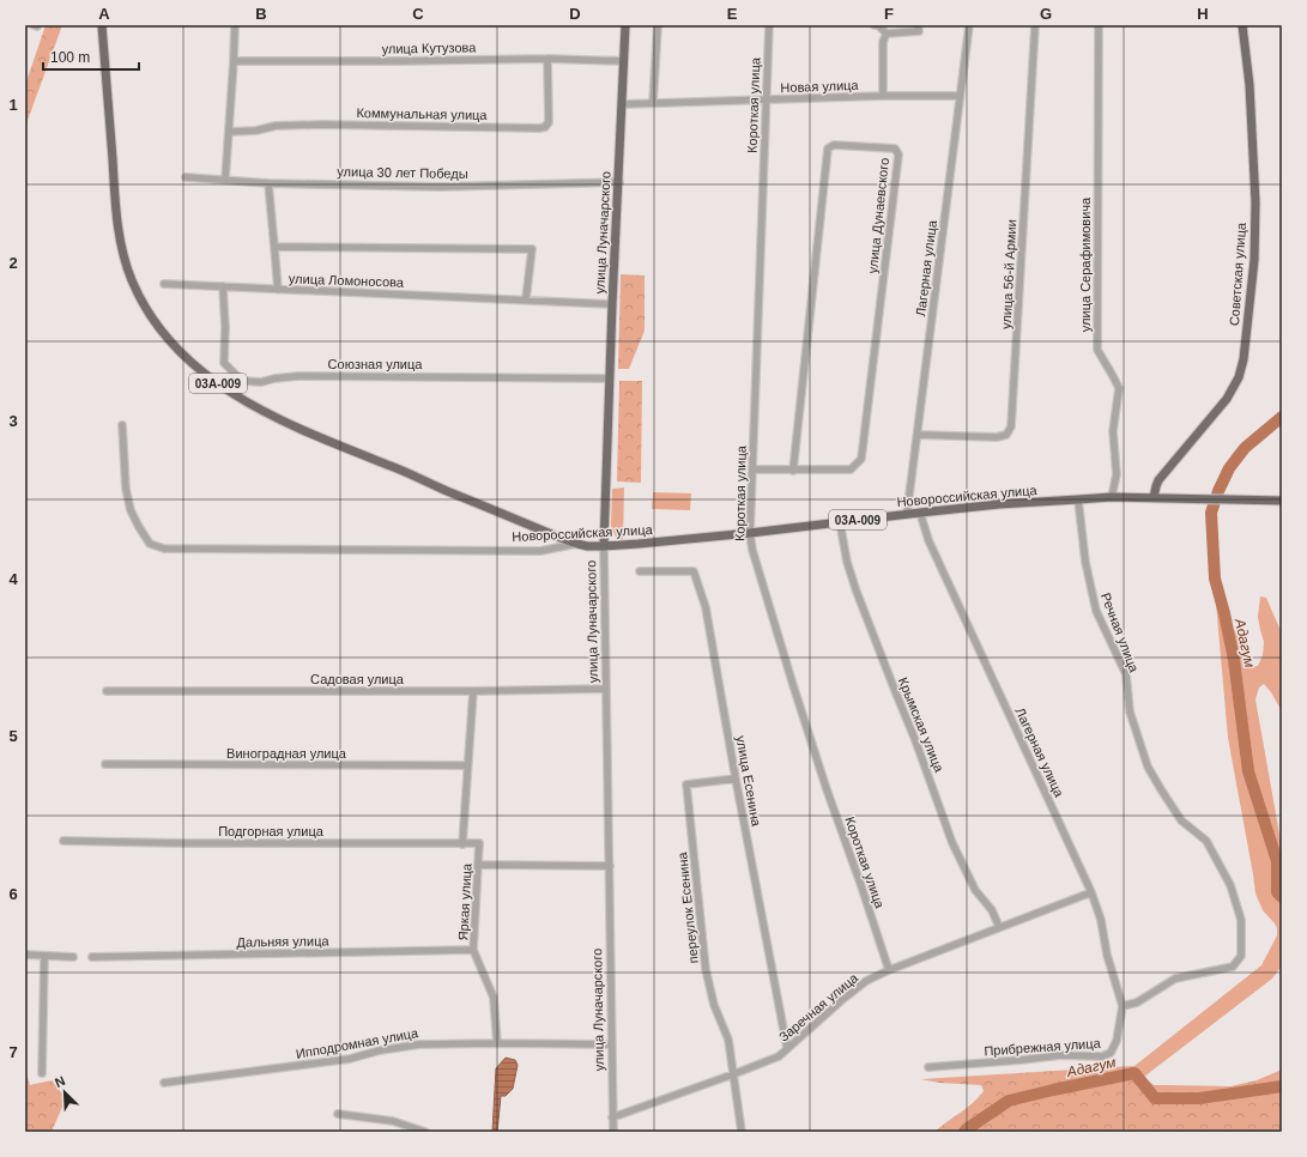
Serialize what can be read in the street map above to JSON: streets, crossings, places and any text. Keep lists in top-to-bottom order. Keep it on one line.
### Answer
{"streets":{"main road":["улица Луначарского","Советская улица","03А-009","Новороссийская улица"],"street":["улица Кутузова","Новая улица","Короткая улица","Коммунальная улица","улица 30 лет Победы","улица Дунаевского","улица Серафимовича","Лагерная улица","улица 56-й Армии","улица Ломоносова","Союзная улица","Речная улица","Садовая улица","Крымская улица","Виноградная улица","улица Есенина","Подгорная улица","Яркая улица","переулок Есенина","Дальняя улица","Заречная улица","Ипподромная улица","Прибрежная улица"]},"crossings":[["улица Кутузова","Коммунальная улица"],["улица Кутузова","улица Луначарского"],["Новая улица","Короткая улица"],["Новая улица","улица Луначарского"],["Новая улица","Лагерная улица"],["Короткая улица","Новороссийская улица"],["Короткая улица","Заречная улица"],["улица 30 лет Победы","улица Луначарского"],["улица Луначарского","улица Ломоносова"],["улица Луначарского","Союзная улица"],["улица Луначарского","Новороссийская улица"],["улица Луначарского","Садовая улица"],["улица Луначарского","Заречная улица"],["улица Луначарского","Ипподромная улица"],["улица Серафимовича","Новороссийская улица"],["Лагерная улица","улица 56-й Армии"],["Лагерная улица","Новороссийская улица"],["Лагерная улица","Речная улица"],["Лагерная улица","Заречная улица"],["Лагерная улица","Прибрежная улица"],["Советская улица","Новороссийская улица"],["улица Ломоносова","Союзная улица"],["03А-009","Новороссийская улица"],["Новороссийская улица","Речная улица"],["Новороссийская улица","Крымская улица"],["Речная улица","Прибрежная улица"],["Садовая улица","Яркая улица"],["Крымская улица","Заречная улица"],["Виноградная улица","Яркая улица"],["улица Есенина","переулок Есенина"],["улица Есенина","Заречная улица"],["Подгорная улица","Яркая улица"],["Яркая улица","Дальняя улица"],["Яркая улица","Ипподромная улица"],["переулок Есенина","Заречная улица"]],"water":["Адагум"],"scale_bar":"100 m","north":"top left","grid":{"columns":["A","B","C","D","E","F","G","H"],"rows":["1","2","3","4","5","6","7"]}}
